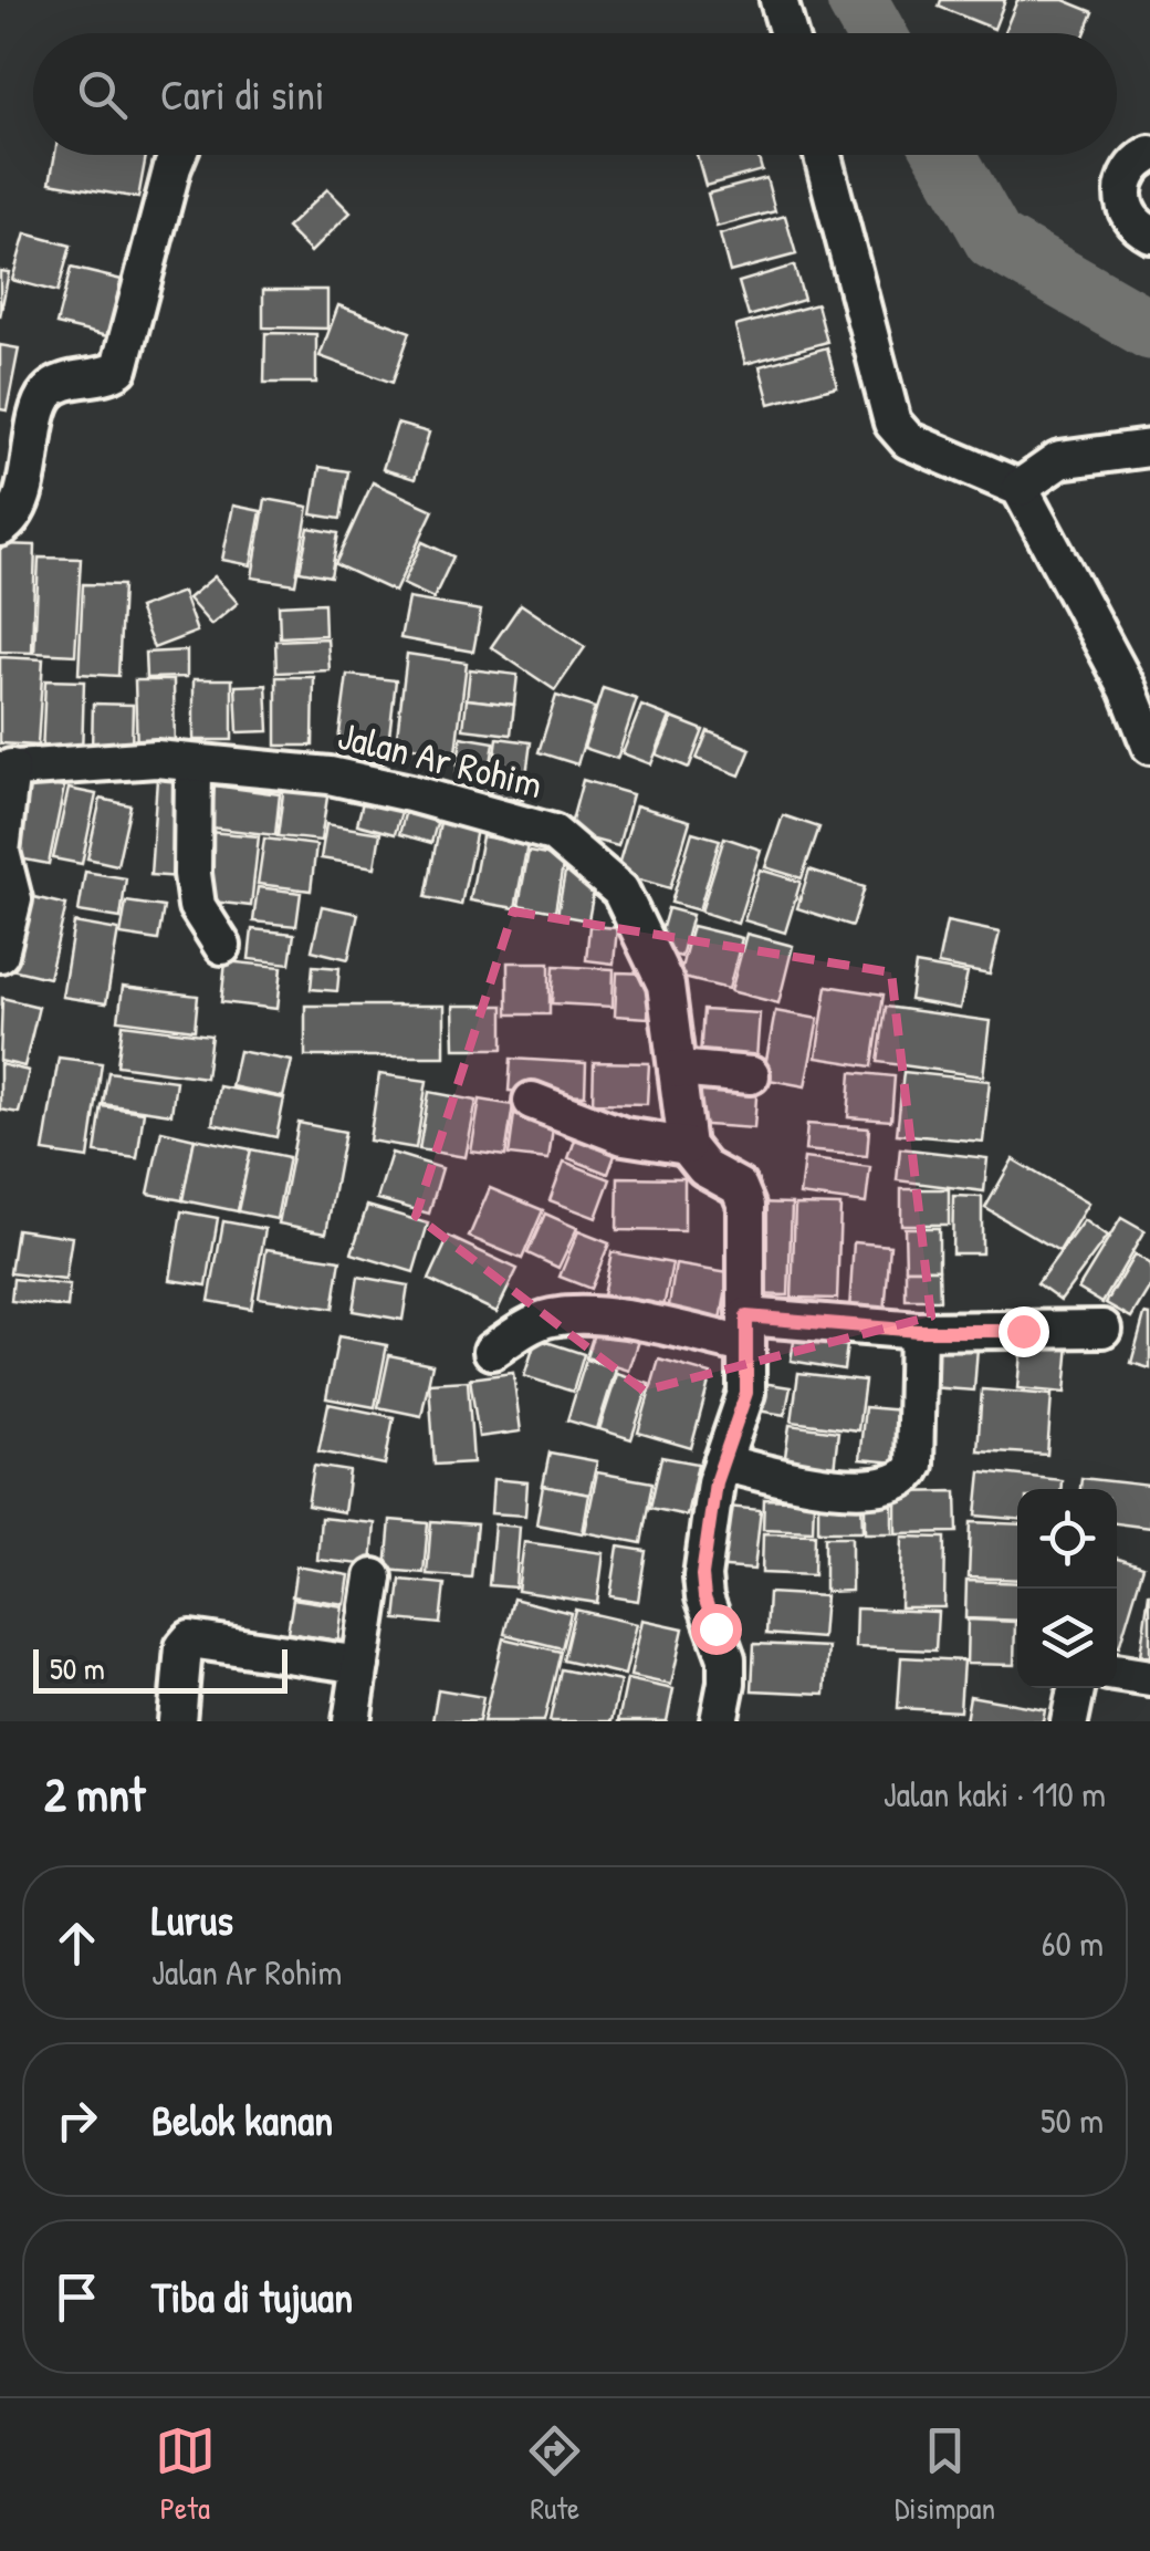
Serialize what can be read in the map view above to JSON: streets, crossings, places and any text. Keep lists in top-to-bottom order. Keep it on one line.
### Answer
{"streets":{"street":["Jalan Ar Rohim"]},"scale_bar":"50 m","page":{"search":"Cari di sini","scale":"50 m","heading":["2 mnt","Jalan kaki · 110 m"],"list":[["Lurus","Jalan Ar Rohim","60 m"],["Belok kanan","50 m"],"Tiba di tujuan"],"nav":["Peta","Rute","Disimpan"]}}
